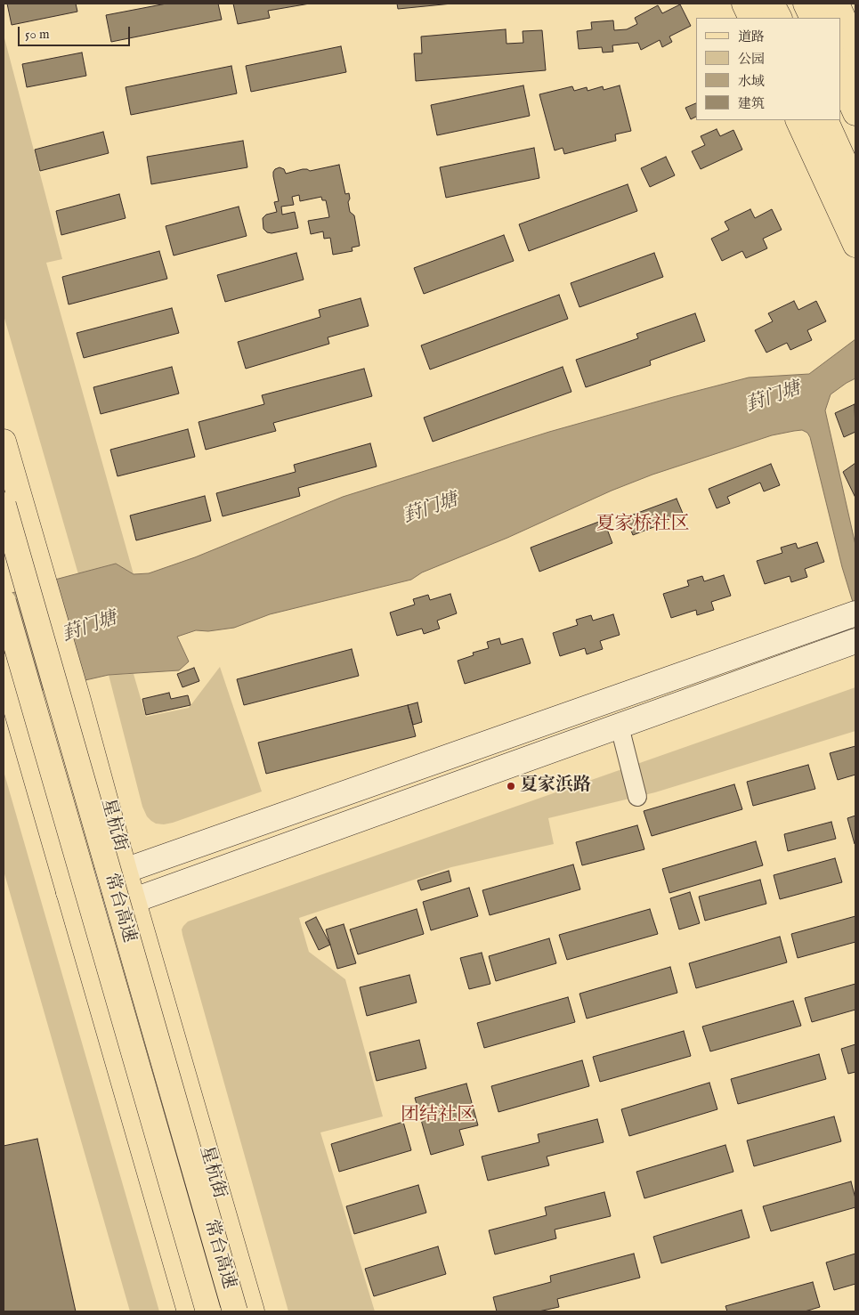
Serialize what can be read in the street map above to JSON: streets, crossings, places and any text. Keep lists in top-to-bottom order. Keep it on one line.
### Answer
{"streets":{"main road":["星杭街","常台高速"]},"districts":["夏家桥社区","团结社区"],"water":["葑门塘"],"places":["夏家浜路"],"legend":["道路","公园","水域","建筑"],"scale_bar":"50 m"}
